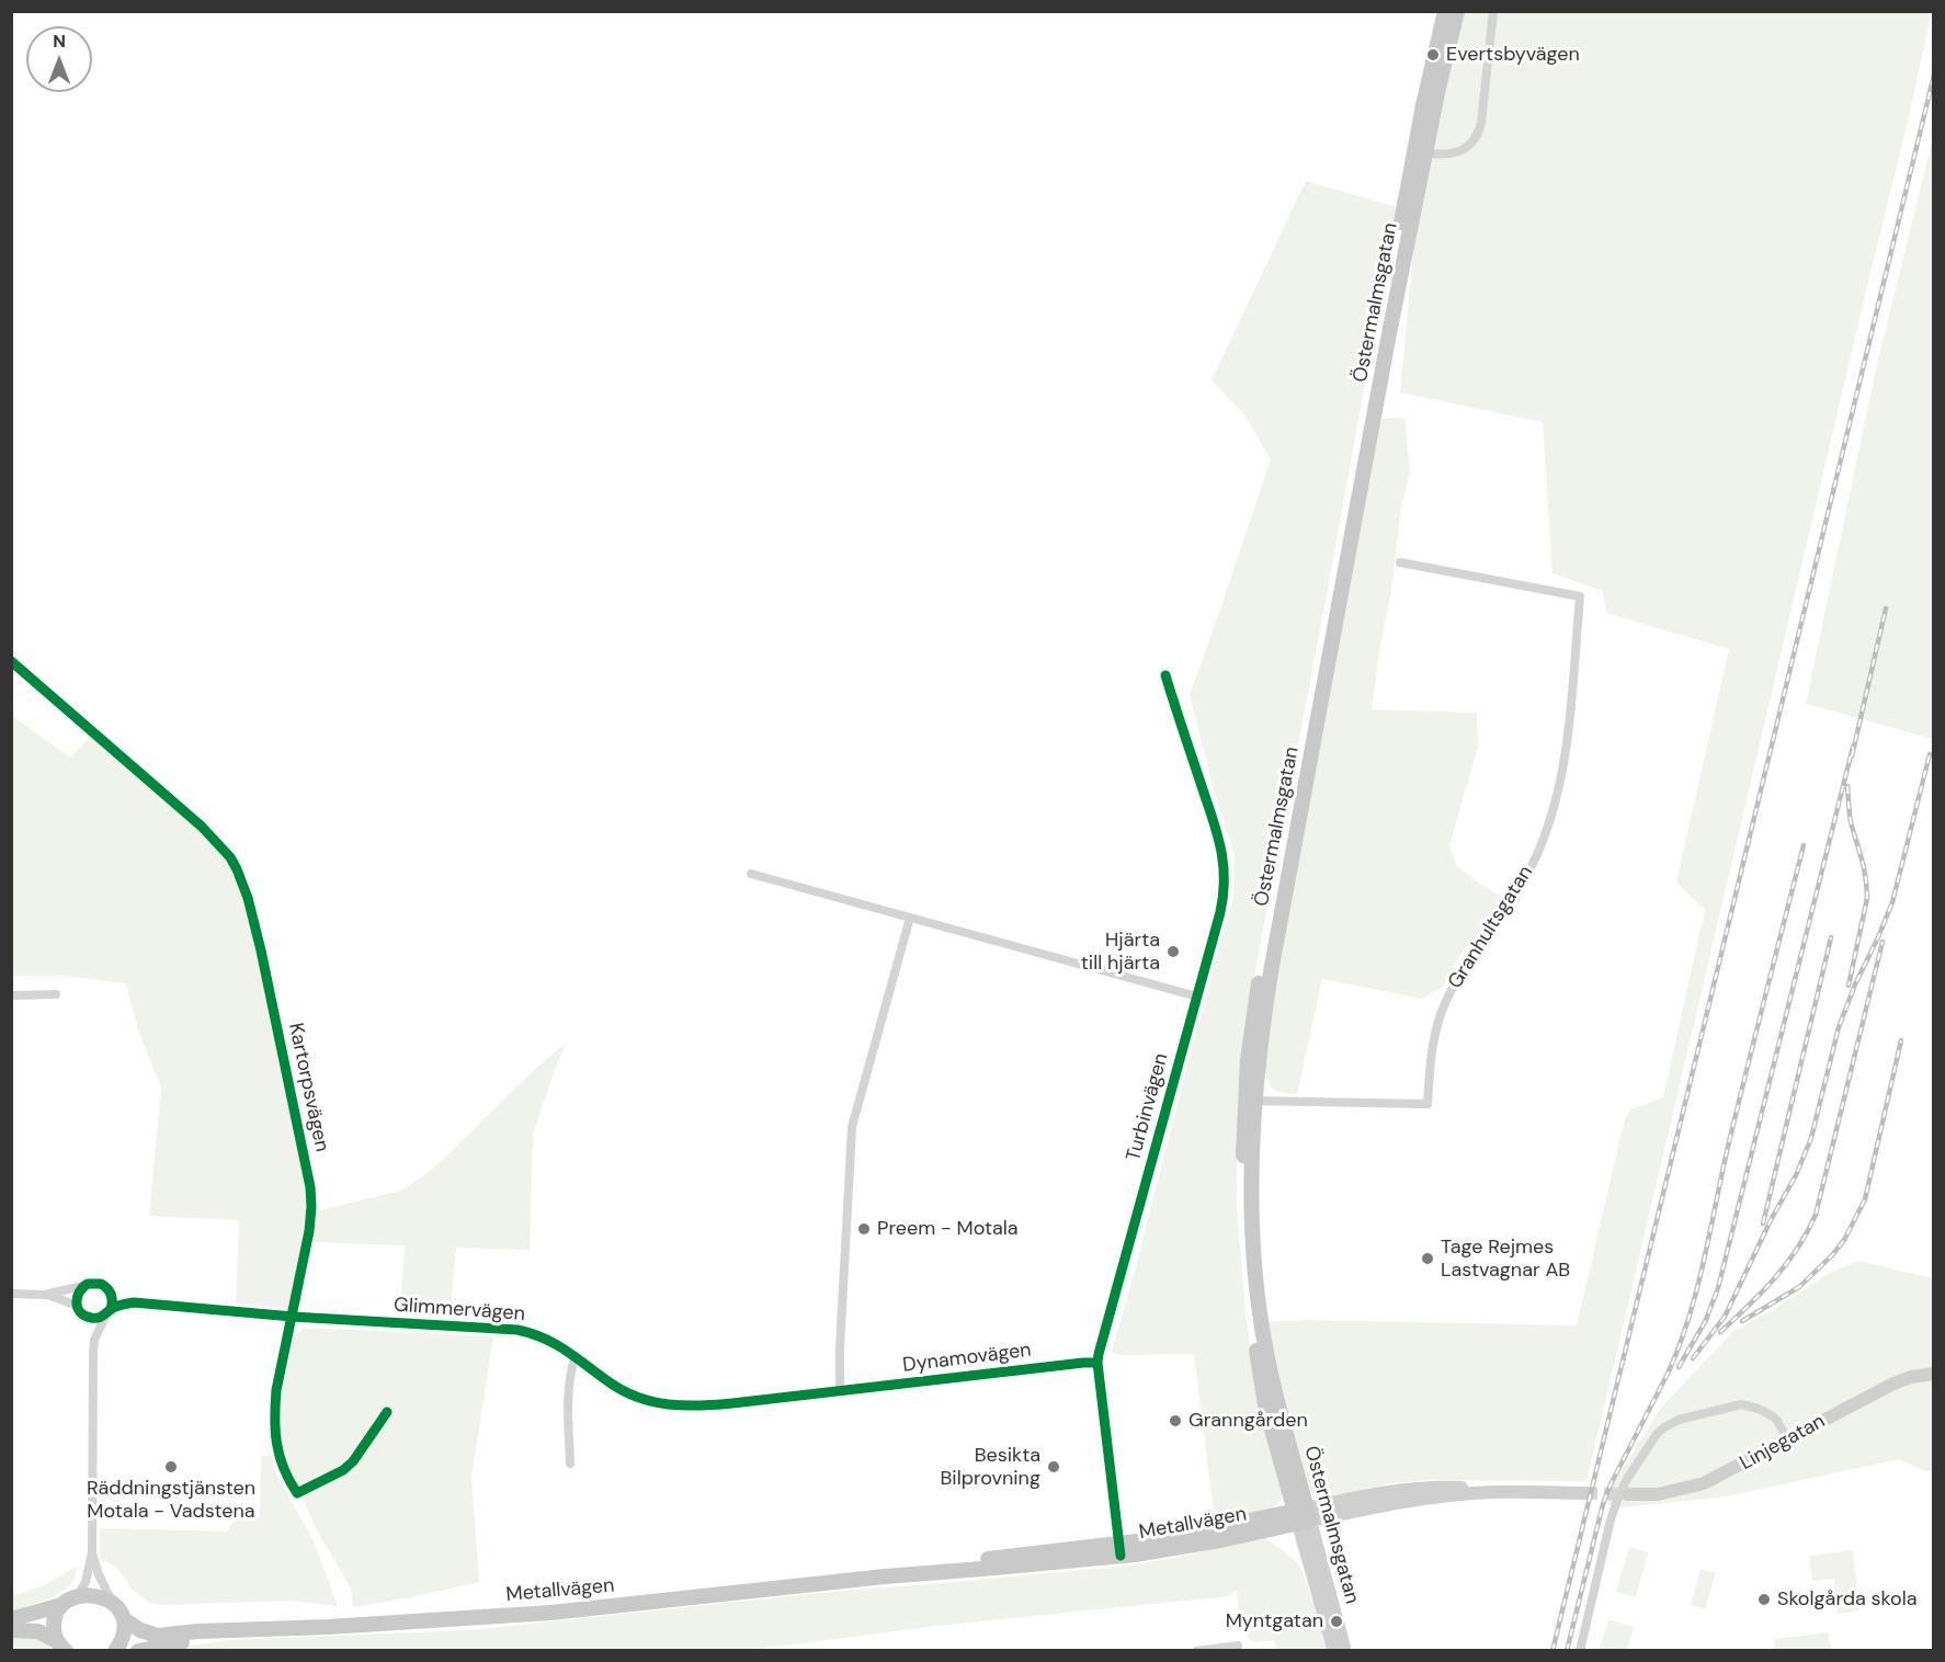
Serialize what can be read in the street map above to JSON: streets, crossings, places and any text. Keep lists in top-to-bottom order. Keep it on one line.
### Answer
{"streets":{"main road":["Östermalmsgatan","Metallvägen"],"street":["Granhultsgatan","Kartorpsvägen","Turbinvägen","Glimmervägen","Dynamovägen","Linjegatan"]},"crossings":[["Östermalmsgatan","Granhultsgatan"],["Östermalmsgatan","Metallvägen"],["Kartorpsvägen","Glimmervägen"],["Turbinvägen","Dynamovägen"],["Turbinvägen","Metallvägen"],["Glimmervägen","Dynamovägen"]],"places":["Evertsbyvägen","Hjärta till hjärta","Preem - Motala","Tage Rejmes Lastvagnar AB","Granngården","Räddningstjänsten Motala - Vadstena","Besikta Bilprovning","Skolgårda skola","Myntgatan"],"north":"top"}
